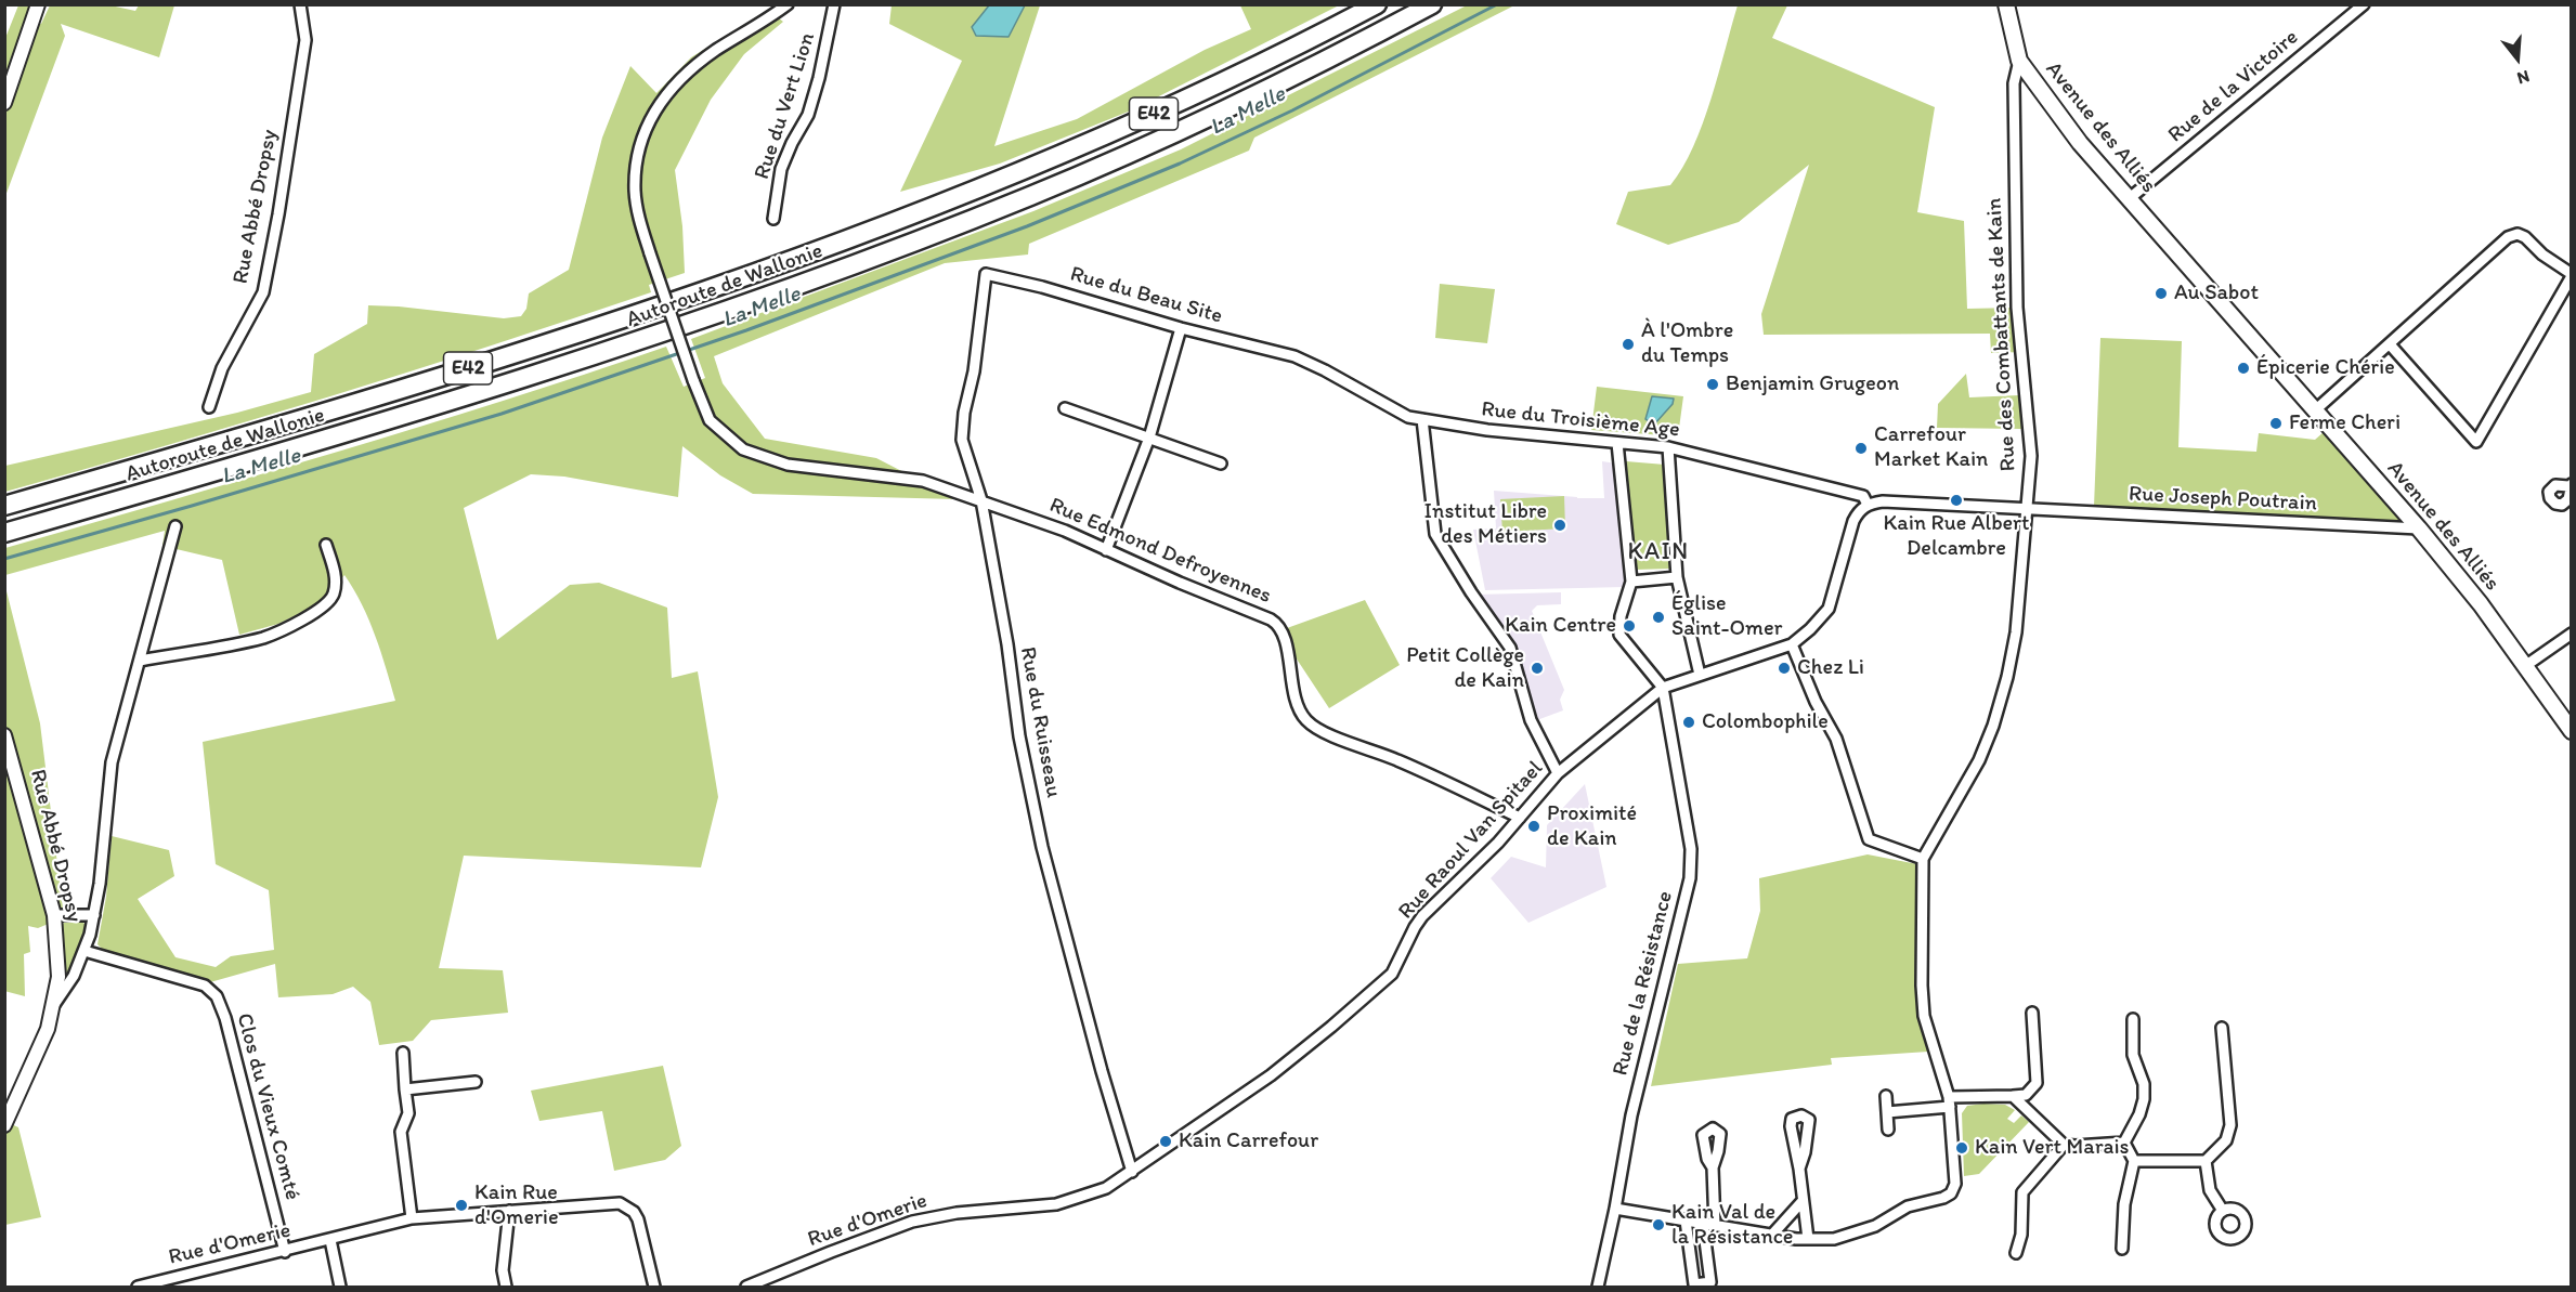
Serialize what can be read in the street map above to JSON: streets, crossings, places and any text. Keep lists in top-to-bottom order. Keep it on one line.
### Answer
{"streets":{"highway":["E42","Autoroute de Wallonie"],"main road":["Avenue des Alliés"],"street":["Rue de la Victoire","Rue du Vert Lion","Rue Abbé Dropsy","Rue du Beau Site","Rue des Combattants de Kain","Rue du Troisième Age","Rue Joseph Poutrain","Rue Edmond Defroyennes","Rue du Ruisseau","Rue Raoul Van Spitael","Rue de la Résistance","Clos du Vieux Comté","Rue d'Omerie"]},"crossings":[["Rue de la Victoire","Avenue des Alliés"],["Rue du Vert Lion","Rue Edmond Defroyennes"],["Avenue des Alliés","Rue des Combattants de Kain"],["Avenue des Alliés","Rue Joseph Poutrain"],["Rue du Beau Site","Rue du Troisième Age"],["Rue du Beau Site","Rue du Ruisseau"],["Rue des Combattants de Kain","Rue Joseph Poutrain"],["Rue du Troisième Age","Rue Joseph Poutrain"],["Rue Edmond Defroyennes","Rue du Ruisseau"],["Rue Edmond Defroyennes","Rue Raoul Van Spitael"],["Rue du Ruisseau","Rue Raoul Van Spitael"],["Rue Raoul Van Spitael","Rue de la Résistance"],["Rue Raoul Van Spitael","Rue d'Omerie"],["Clos du Vieux Comté","Rue d'Omerie"]],"districts":["KAIN"],"water":["La Melle"],"places":["Au Sabot","À l'Ombre du Temps","Épicerie Chérie","Benjamin Grugeon","Ferme Cheri","Carrefour Market Kain","Kain Rue Albert Delcambre","Institut Libre des Métiers","Église Saint-Omer","Kain Centre","Petit Collège de Kain","Chez Li","Colombophile","Proximité de Kain","Kain Carrefour","Kain Vert Marais","Kain Rue d'Omerie","Kain Val de la Résistance"],"north":"bottom"}
